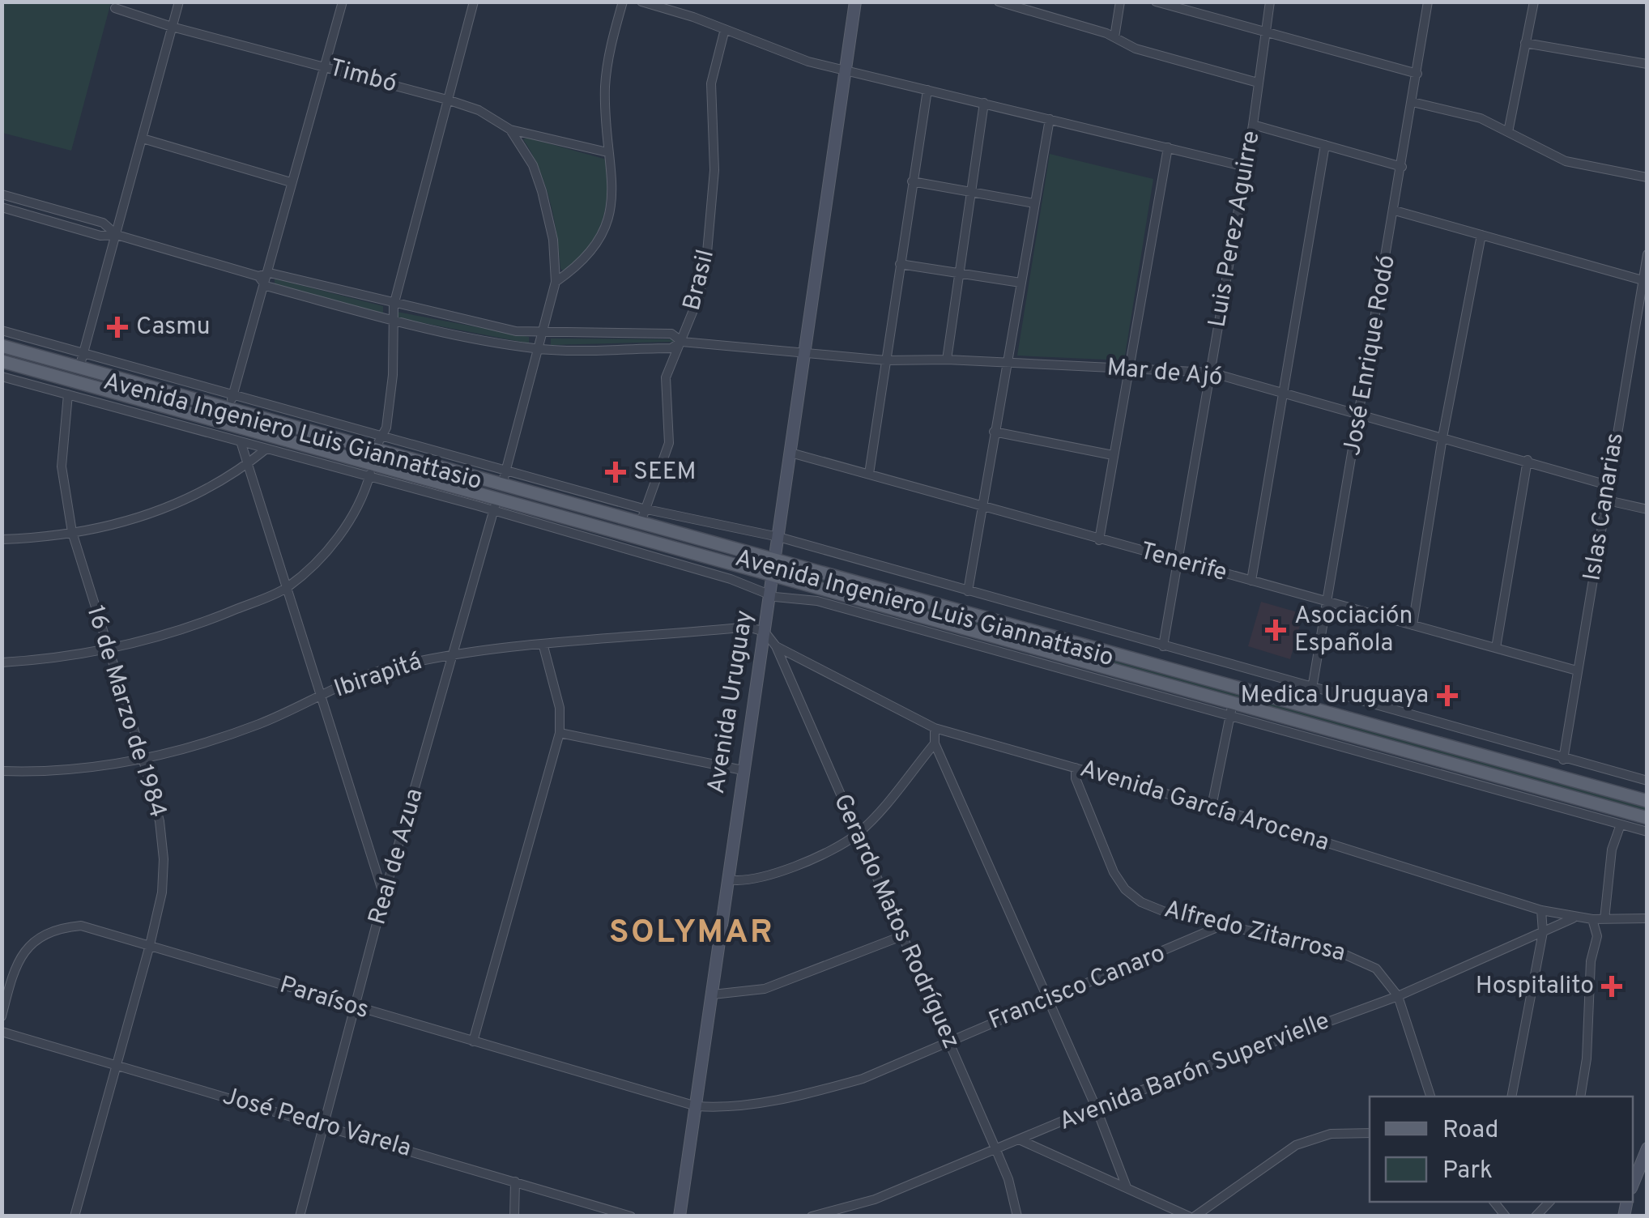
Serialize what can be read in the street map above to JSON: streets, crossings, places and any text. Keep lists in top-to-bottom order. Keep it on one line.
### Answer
{"streets":{"main road":["Avenida Ingeniero Luis Giannattasio"],"street":["Timbó","Luis Perez Aguirre","Brasil","José Enrique Rodó","Mar de Ajó","Islas Canarias","Tenerife","Ibirapitá","Avenida Uruguay","16 de Marzo de 1984","Avenida García Arocena","Real de Azua","Gerardo Matos Rodríguez","Alfredo Zitarrosa","Francisco Canaro","Paraísos","Avenida Barón Supervielle","José Pedro Varela"]},"crossings":[["Luis Perez Aguirre","Mar de Ajó"],["Luis Perez Aguirre","Avenida Ingeniero Luis Giannattasio"],["Luis Perez Aguirre","Tenerife"],["Brasil","Mar de Ajó"],["Brasil","Avenida Ingeniero Luis Giannattasio"],["José Enrique Rodó","Mar de Ajó"],["José Enrique Rodó","Avenida Ingeniero Luis Giannattasio"],["José Enrique Rodó","Tenerife"],["Mar de Ajó","Islas Canarias"],["Mar de Ajó","Avenida Uruguay"],["Avenida Ingeniero Luis Giannattasio","Islas Canarias"],["Avenida Ingeniero Luis Giannattasio","Avenida Uruguay"],["Avenida Ingeniero Luis Giannattasio","16 de Marzo de 1984"],["Avenida Ingeniero Luis Giannattasio","Real de Azua"],["Islas Canarias","Tenerife"],["Tenerife","Avenida Uruguay"],["Ibirapitá","Avenida Uruguay"],["Ibirapitá","16 de Marzo de 1984"],["Ibirapitá","Real de Azua"],["Ibirapitá","Gerardo Matos Rodríguez"],["Avenida Uruguay","Gerardo Matos Rodríguez"],["Avenida Uruguay","Francisco Canaro"],["Avenida Uruguay","Paraísos"],["16 de Marzo de 1984","Paraísos"],["16 de Marzo de 1984","José Pedro Varela"],["Avenida García Arocena","Gerardo Matos Rodríguez"],["Avenida García Arocena","Alfredo Zitarrosa"],["Avenida García Arocena","Avenida Barón Supervielle"],["Real de Azua","Paraísos"],["Real de Azua","José Pedro Varela"],["Gerardo Matos Rodríguez","Francisco Canaro"],["Gerardo Matos Rodríguez","Avenida Barón Supervielle"],["Alfredo Zitarrosa","Francisco Canaro"],["Alfredo Zitarrosa","Avenida Barón Supervielle"],["Francisco Canaro","Paraísos"]],"districts":["SOLYMAR"],"places":{"health":["Casmu","SEEM","Asociación Española","Medica Uruguaya","Hospitalito"]},"legend":["Road","Park"]}
